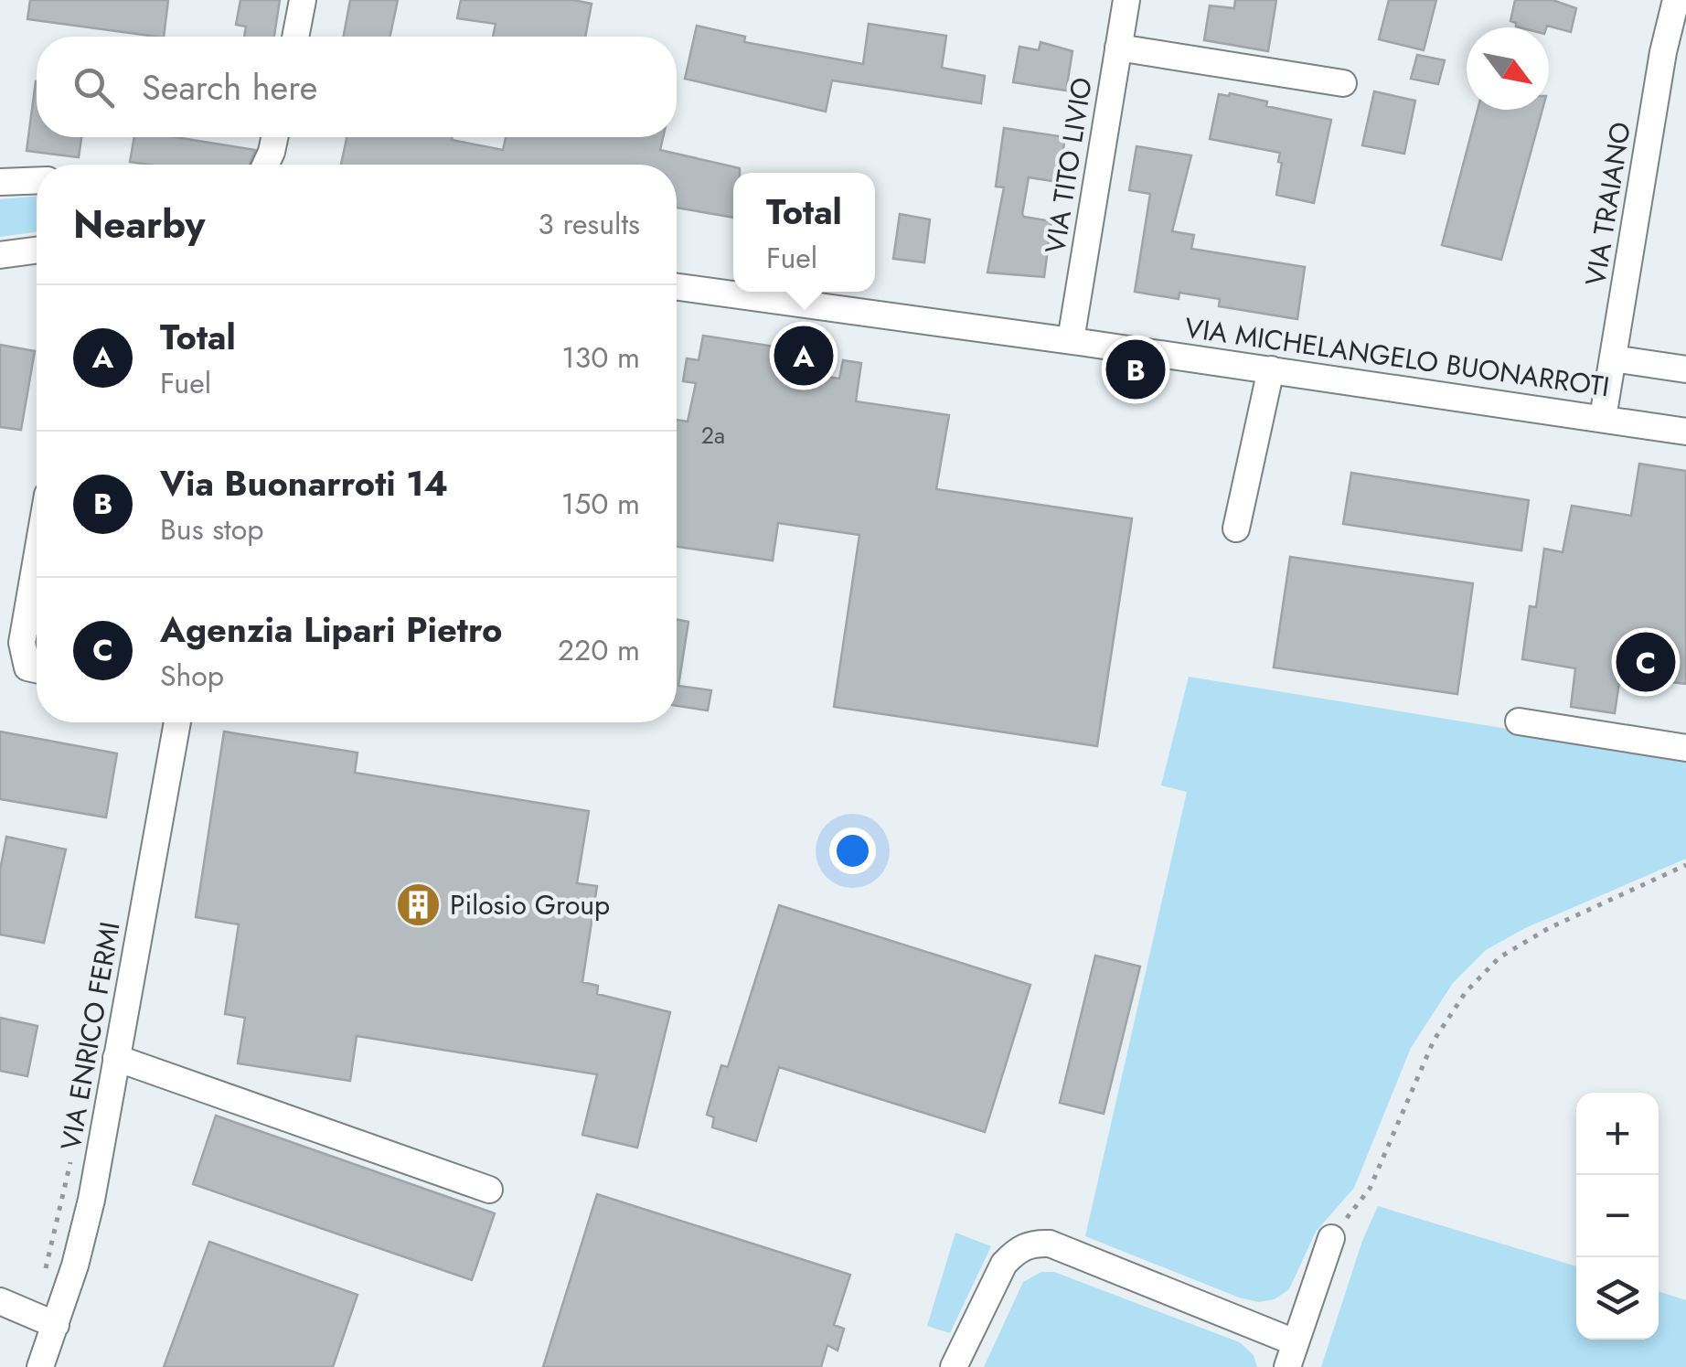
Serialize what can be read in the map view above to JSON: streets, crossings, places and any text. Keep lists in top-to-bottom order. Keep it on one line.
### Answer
{"streets":{"street":["VIA TITO LIVIO","VIA TRAIANO","VIA MICHELANGELO BUONARROTI","VIA ENRICO FERMI"]},"crossings":[["VIA TITO LIVIO","VIA MICHELANGELO BUONARROTI"],["VIA TRAIANO","VIA MICHELANGELO BUONARROTI"]],"places":{"building":["Pilosio Group"]},"house_numbers":["2a"],"north":"bottom right","page":{"search":"Search here","heading":["Nearby","3 results"],"popup":["Total","Fuel"],"list":[{"mark":"A","name":"Total","note":"Fuel","value":"130 m"},{"mark":"B","name":"Via Buonarroti 14","note":"Bus stop","value":"150 m"},{"mark":"C","name":"Agenzia Lipari Pietro","note":"Shop","value":"220 m"}],"pins":["A","B","C"],"map_buttons":["+","−"]}}
